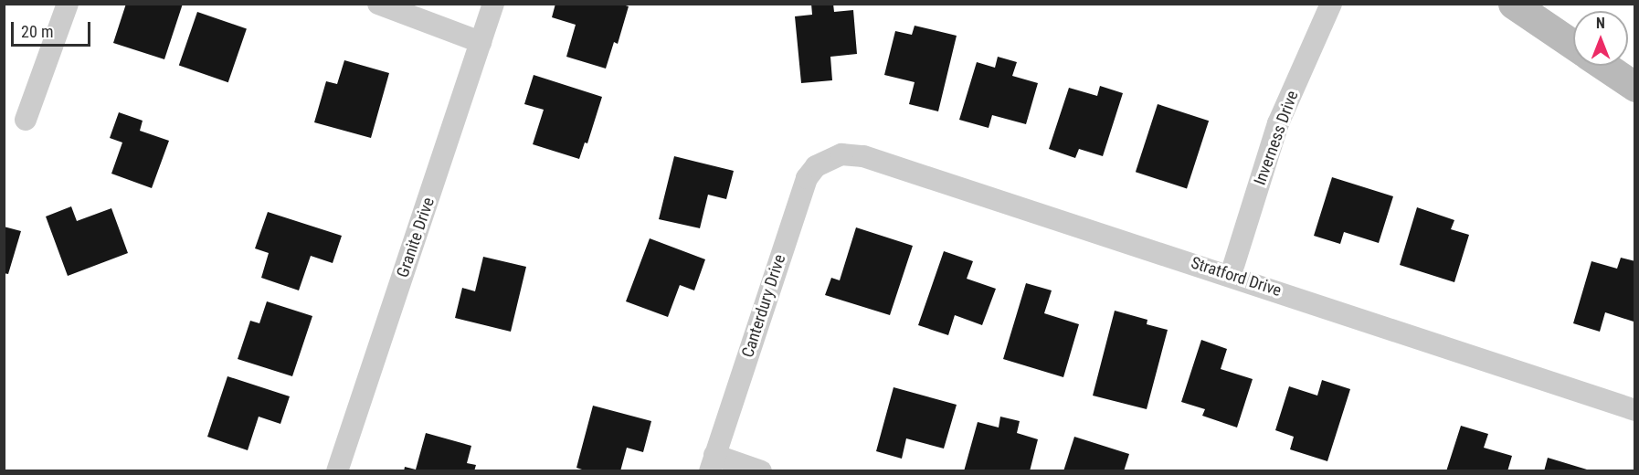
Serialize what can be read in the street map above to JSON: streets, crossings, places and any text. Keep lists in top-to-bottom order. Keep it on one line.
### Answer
{"streets":{"street":["Inverness Drive","Granite Drive","Stratford Drive","Canterdury Drive"]},"crossings":[["Inverness Drive","Stratford Drive"],["Stratford Drive","Canterdury Drive"]],"scale_bar":"20 m","north":"top"}
